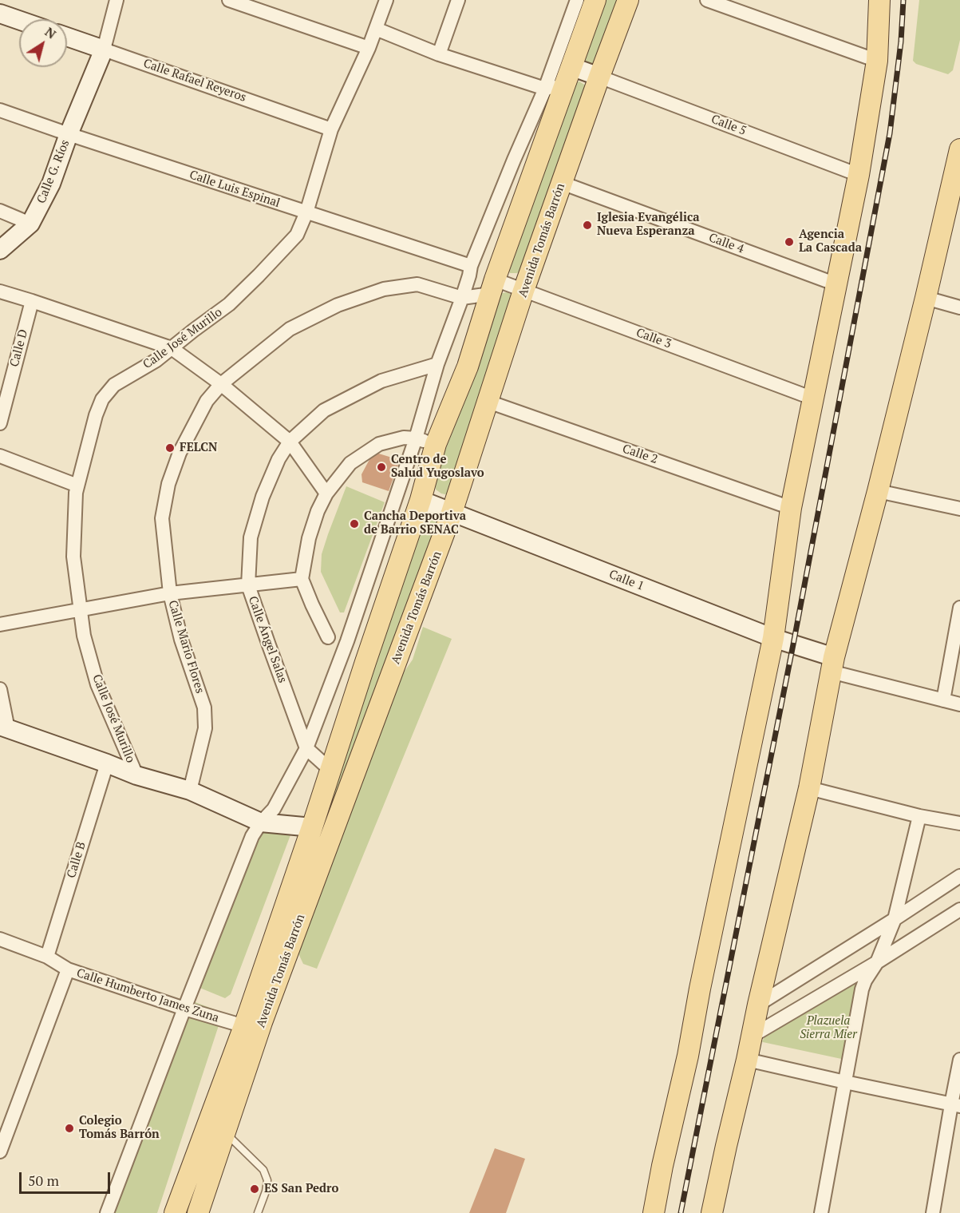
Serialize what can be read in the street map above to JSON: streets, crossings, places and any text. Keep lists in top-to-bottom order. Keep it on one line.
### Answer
{"streets":{"main road":["Avenida Tomás Barrón"],"street":["Calle Rafael Reyeros","Calle 5","Calle G. Ríos","Calle Luis Espinal","Calle 4","Calle José Murillo","Calle 3","Calle D","Calle 2","Calle 1","Calle Ángel Salas","Calle Mario Flores","Calle B","Calle Humberto James Zuna"]},"crossings":[["Calle Rafael Reyeros","Calle José Murillo"],["Calle 5","Avenida Tomás Barrón"],["Calle G. Ríos","Calle Luis Espinal"],["Calle Luis Espinal","Calle José Murillo"],["Avenida Tomás Barrón","Calle 4"],["Avenida Tomás Barrón","Calle 3"],["Avenida Tomás Barrón","Calle 2"],["Avenida Tomás Barrón","Calle 1"],["Avenida Tomás Barrón","Calle Ángel Salas"],["Avenida Tomás Barrón","Calle Mario Flores"],["Avenida Tomás Barrón","Calle Humberto James Zuna"],["Calle 3","Calle Mario Flores"],["Calle B","Calle Humberto James Zuna"]],"parks":["Plazuela Sierra Mier"],"places":["Iglesia Evangélica Nueva Esperanza","Agencia La Cascada","FELCN","Centro de Salud Yugoslavo","Cancha Deportiva de Barrio SENAC","Colegio Tomás Barrón","ES San Pedro"],"scale_bar":"50 m","north":"top right"}
